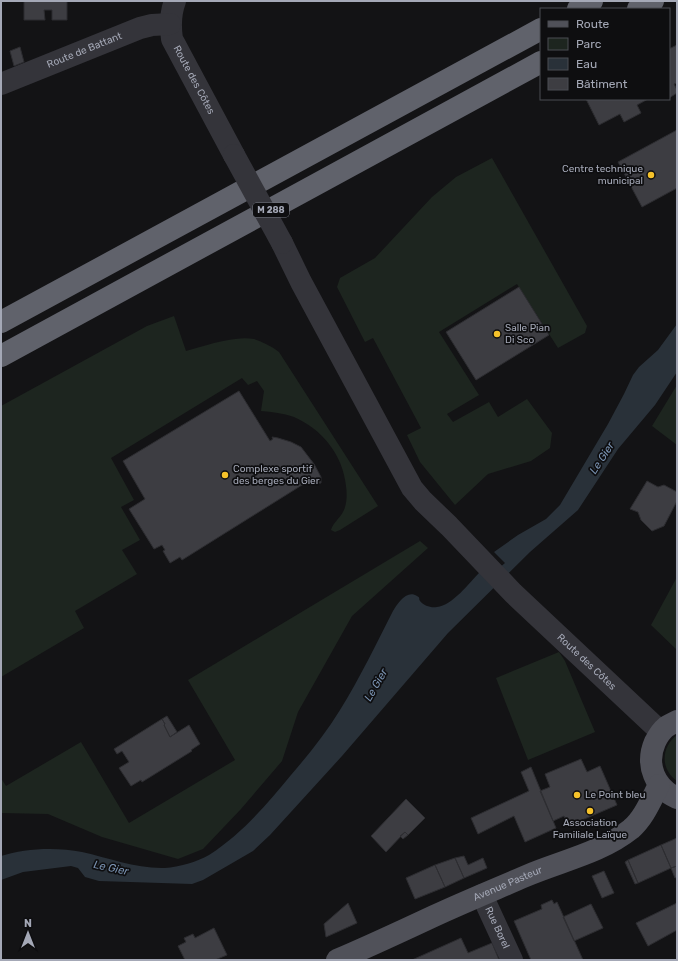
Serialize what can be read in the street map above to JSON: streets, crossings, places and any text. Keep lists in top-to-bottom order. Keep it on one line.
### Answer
{"streets":{"highway":["M 288"],"main road":["Avenue Pasteur"],"street":["Route de Battant","Route des Côtes","Rue Borel"]},"crossings":[["Route de Battant","Route des Côtes"],["Avenue Pasteur","Rue Borel"]],"water":["Le Gier"],"places":["Centre technique municipal","Salle Pian Di Sco","Complexe sportif des berges du Gier","Le Point bleu","Association Familiale Laïque"],"legend":["Route","Parc","Eau","Bâtiment"],"north":"top"}
